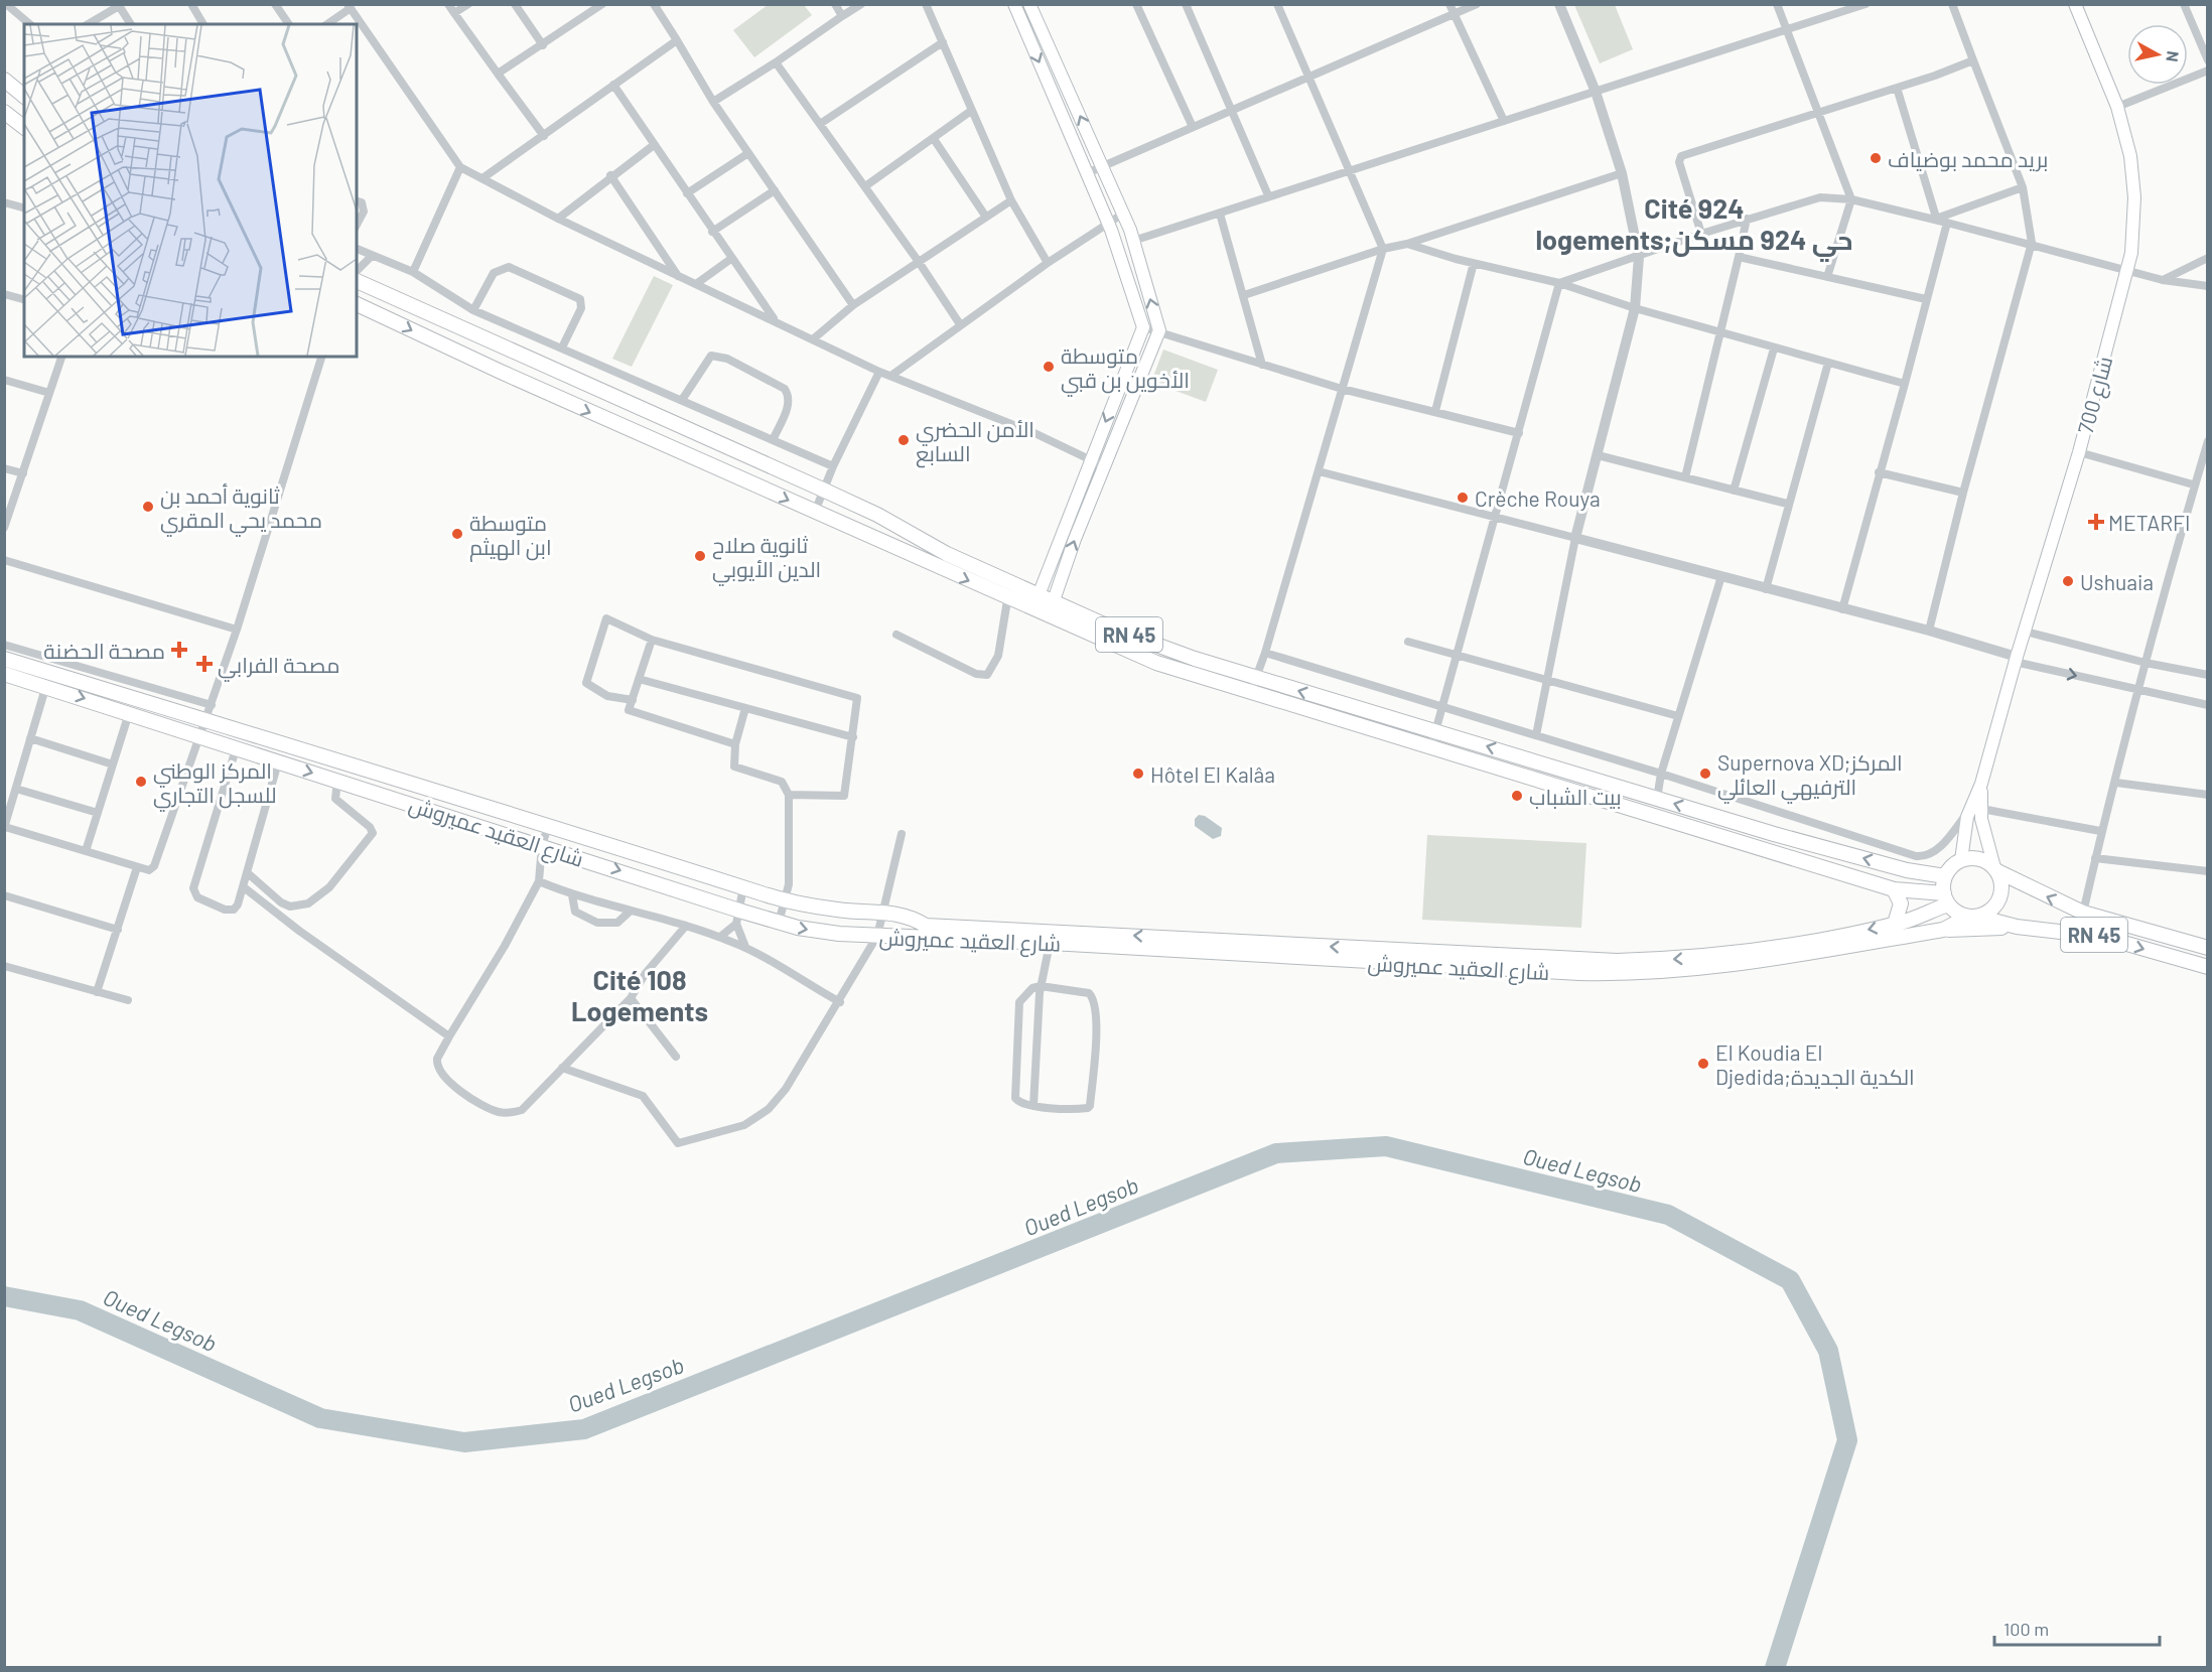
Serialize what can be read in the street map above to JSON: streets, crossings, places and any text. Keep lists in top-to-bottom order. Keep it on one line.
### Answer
{"streets":{"main road":["شارع 700","RN 45","شارع العقيد عميروش"]},"crossings":[["RN 45","شارع العقيد عميروش"]],"districts":["Cité 924 logements;حي 924 مسكن","Cité 108 Logements"],"water":["Oued Legsob"],"places":{"other":["بريد محمد بوضياف","متوسطة الأخوين بن قبي","الأمن الحضري السابع","Crèche Rouya","ثانوية أحمد بن محمد يحي المقري","متوسطة ابن الهيثم","ثانوية صلاح الدين الأيوبي","Ushuaia","Hôtel El Kalâa","Supernova XD;المركز الترفيهي العائلي","المركز الوطني للسجل التجاري","بيت الشباب","El Koudia El Djedida;الكدية الجديدة"],"health":["METARFI","مصحة الحضنة","مصحة الفرابي"]},"scale_bar":"100 m","north":"right"}
